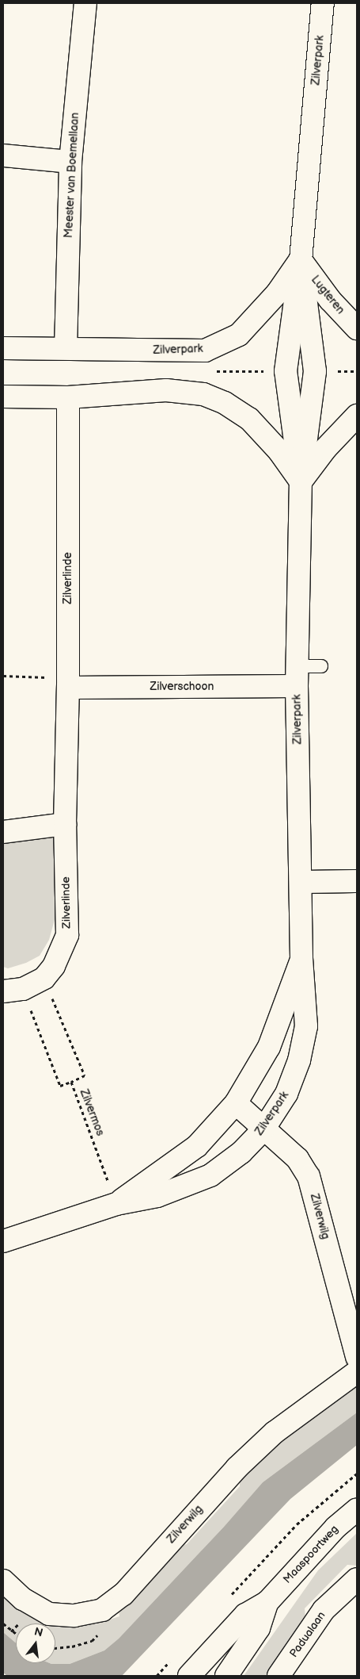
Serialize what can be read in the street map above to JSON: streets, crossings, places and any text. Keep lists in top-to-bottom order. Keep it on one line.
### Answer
{"streets":{"street":["Zilverpark","Meester van Boemellaan","Lugteren","Zilverlinde","Zilverschoon","Zilverwilg","Maaspoortweg","Padualaan"],"path":["Zilvermos"]},"crossings":[["Zilverpark","Meester van Boemellaan"],["Zilverpark","Lugteren"],["Zilverpark","Zilverschoon"],["Zilverpark","Zilvermos"],["Zilverpark","Zilverwilg"],["Zilverlinde","Zilverschoon"],["Zilverlinde","Zilvermos"]],"north":"top"}
